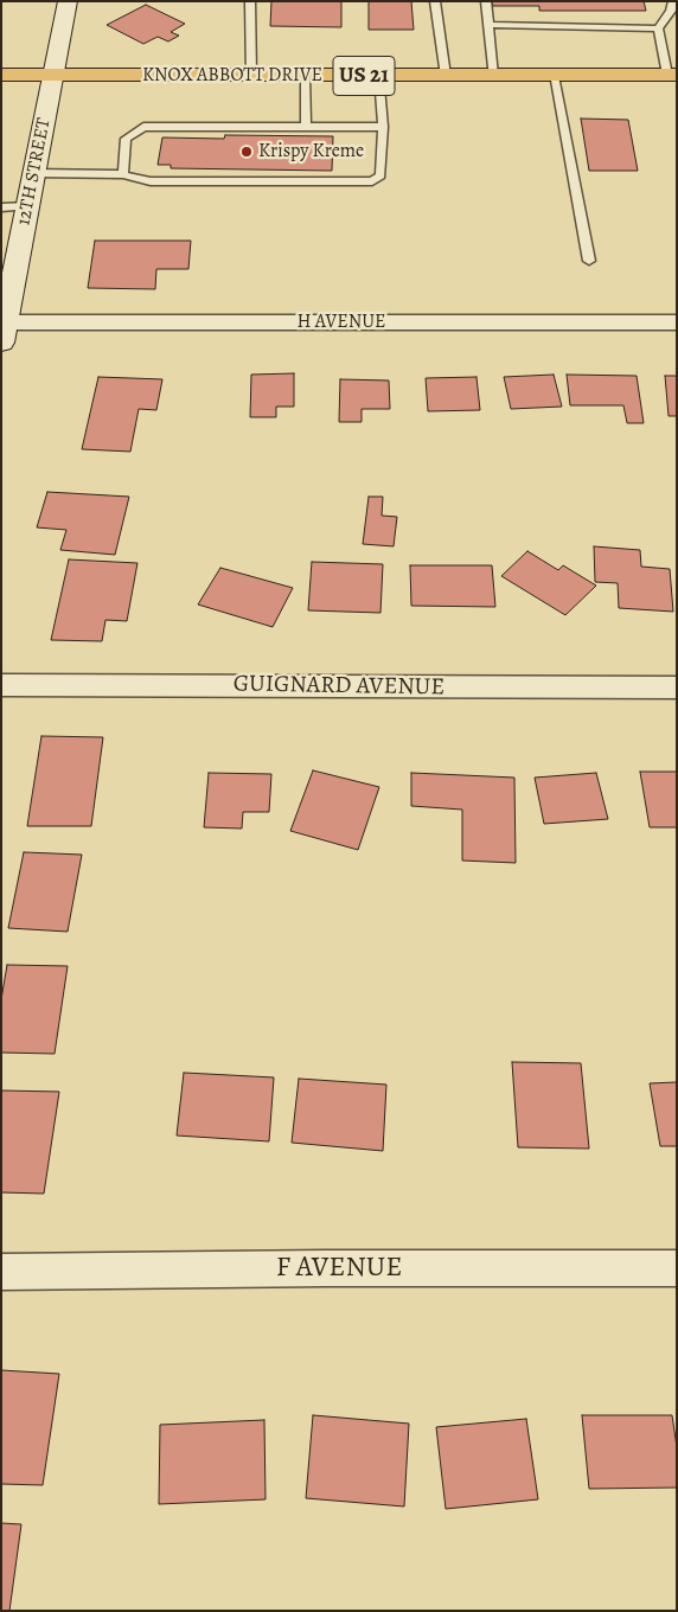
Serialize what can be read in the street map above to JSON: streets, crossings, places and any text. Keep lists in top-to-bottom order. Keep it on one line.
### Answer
{"streets":{"main road":["KNOX ABBOTT DRIVE","US 21","12TH STREET"],"street":["H AVENUE","GUIGNARD AVENUE","F AVENUE"]},"crossings":[["KNOX ABBOTT DRIVE","12TH STREET"],["12TH STREET","H AVENUE"]],"places":["Krispy Kreme"]}
